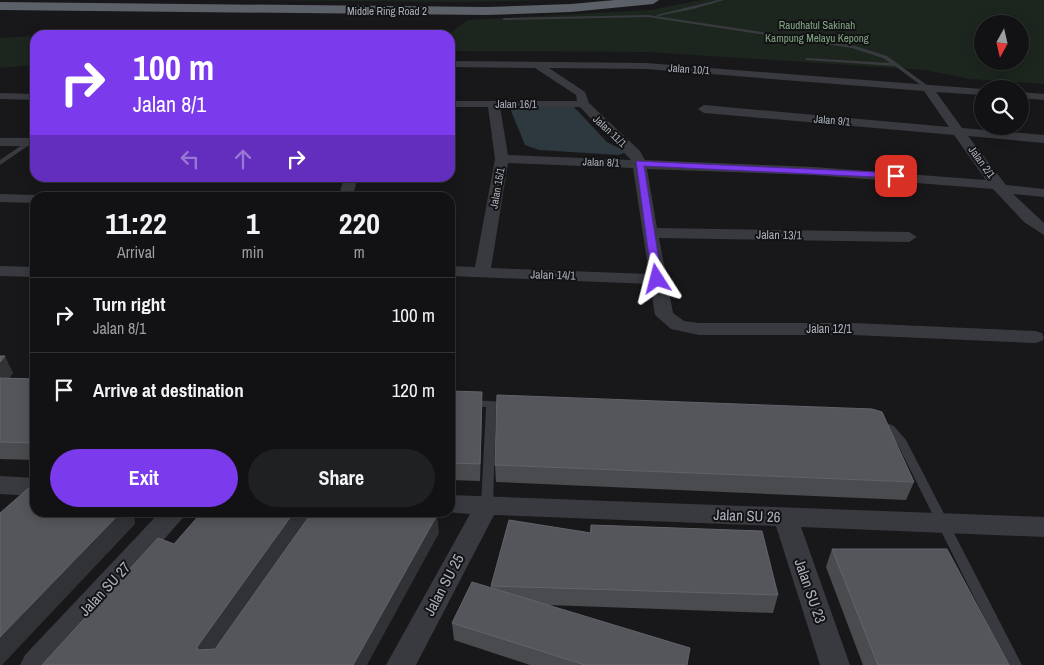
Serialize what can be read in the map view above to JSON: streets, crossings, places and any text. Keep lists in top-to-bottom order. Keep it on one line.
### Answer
{"streets":{"highway":["Middle Ring Road 2"],"street":["Jalan 10/1","Jalan 16/1","Jalan 9/1","Jalan 11/1","Jalan 8/1","Jalan 2/1","Jalan 15/1","Jalan 13/1","Jalan 14/1","Jalan 12/1","Jalan SU 26","Jalan SU 25","Jalan SU 27","Jalan SU 23"]},"crossings":[["Jalan 10/1","Jalan 11/1"],["Jalan 10/1","Jalan 2/1"],["Jalan 16/1","Jalan 11/1"],["Jalan 16/1","Jalan 15/1"],["Jalan 9/1","Jalan 2/1"],["Jalan 11/1","Jalan 8/1"],["Jalan 11/1","Jalan 13/1"],["Jalan 11/1","Jalan 14/1"],["Jalan 11/1","Jalan 12/1"],["Jalan 8/1","Jalan 2/1"],["Jalan 8/1","Jalan 15/1"],["Jalan 15/1","Jalan 14/1"],["Jalan 14/1","Jalan 12/1"],["Jalan SU 26","Jalan SU 25"],["Jalan SU 26","Jalan SU 23"]],"parks":["Raudhatul Sakinah Kampung Melayu Kepong"],"north":"bottom","page":{"turn":["100 m","Jalan 8/1"],"eta":["11:22","Arrival","1","min","220","m"],"list":[{"name":"Turn right","note":"Jalan 8/1","value":"100 m"},{"name":"Arrive at destination","value":"120 m"}],"buttons":["Exit","Share"]}}
